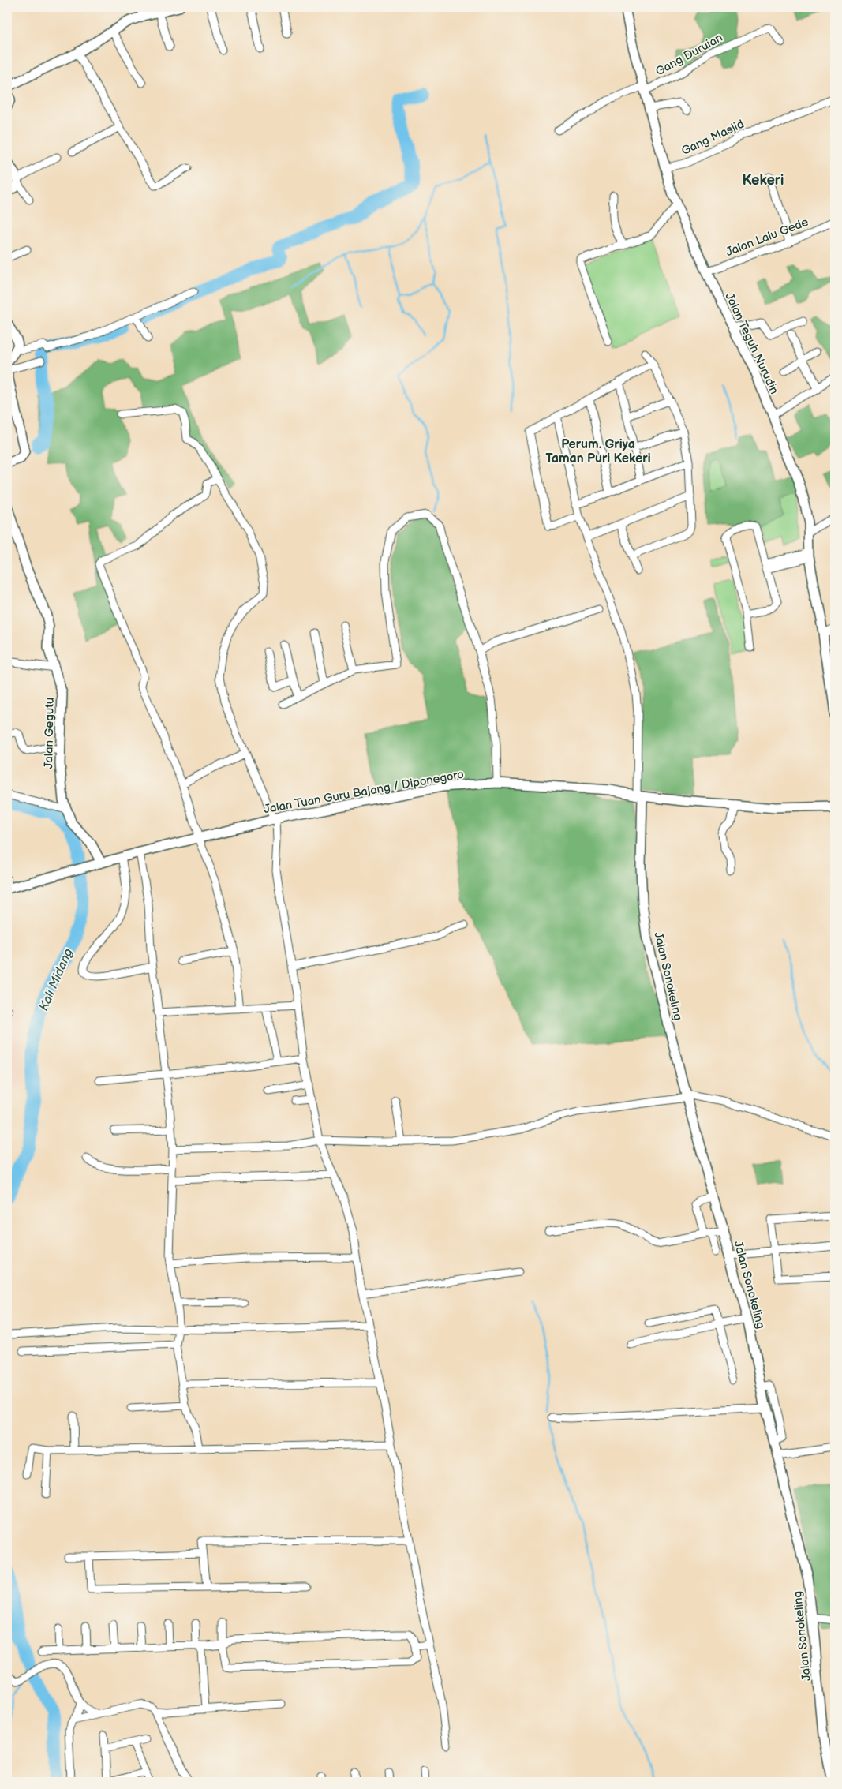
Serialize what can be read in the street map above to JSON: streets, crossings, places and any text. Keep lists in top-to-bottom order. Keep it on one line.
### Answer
{"streets":{"street":["Gang Duruian","Gang Masjid","Jalan Lalu Gede","Jalan Teguh Nurudin","Jalan Gegutu","Jalan Tuan Guru Bajang / Diponegoro","Jalan Sonokeling"]},"crossings":[["Gang Duruian","Jalan Teguh Nurudin"],["Gang Masjid","Jalan Teguh Nurudin"],["Jalan Lalu Gede","Jalan Teguh Nurudin"],["Jalan Gegutu","Jalan Tuan Guru Bajang / Diponegoro"],["Jalan Tuan Guru Bajang / Diponegoro","Jalan Sonokeling"]],"districts":["Kekeri","Perum. Griya Taman Puri Kekeri"],"water":["Kali Midang"]}
